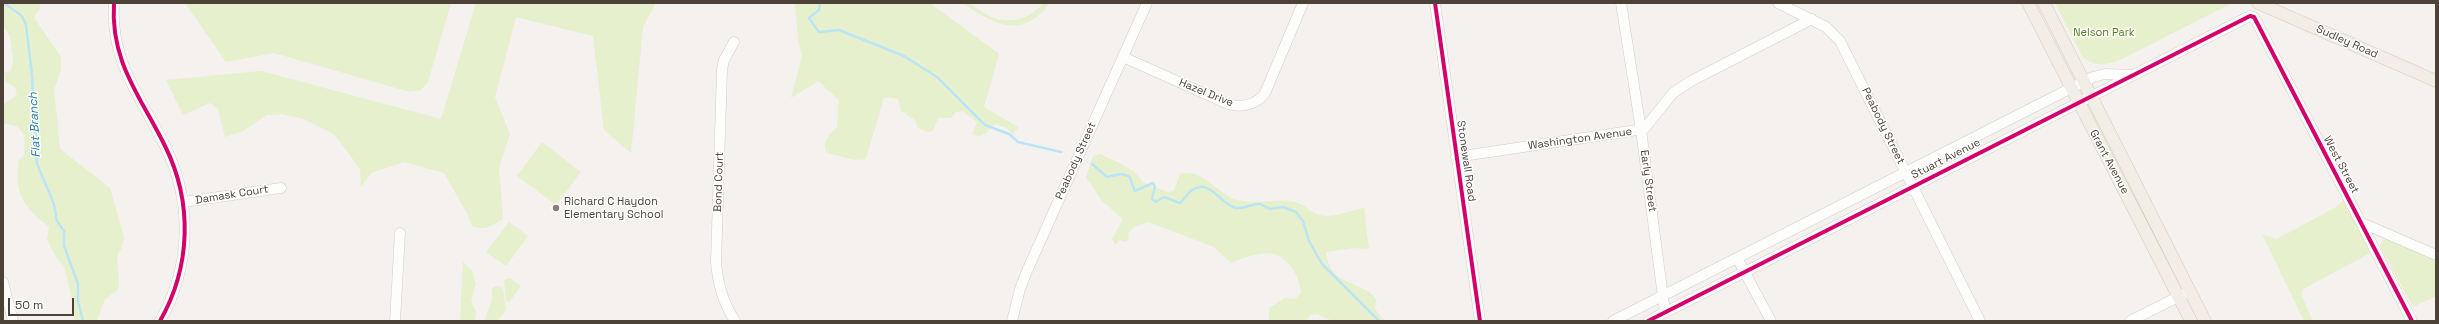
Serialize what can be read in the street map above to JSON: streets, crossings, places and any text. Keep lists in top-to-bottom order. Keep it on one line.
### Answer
{"streets":{"main road":["Sudley Road","Grant Avenue"],"street":["Hazel Drive","Peabody Street","Washington Avenue","Stuart Avenue","Stonewall Road","West Street","Early Street","Bond Court","Damask Court"]},"crossings":[["Hazel Drive","Peabody Street"],["Peabody Street","Washington Avenue"],["Peabody Street","Stuart Avenue"],["Washington Avenue","Stonewall Road"],["Washington Avenue","Early Street"],["Stuart Avenue","Grant Avenue"],["Stuart Avenue","West Street"],["Stuart Avenue","Early Street"]],"water":["Flat Branch"],"parks":["Nelson Park"],"places":["Richard C Haydon Elementary School"],"scale_bar":"50 m"}
